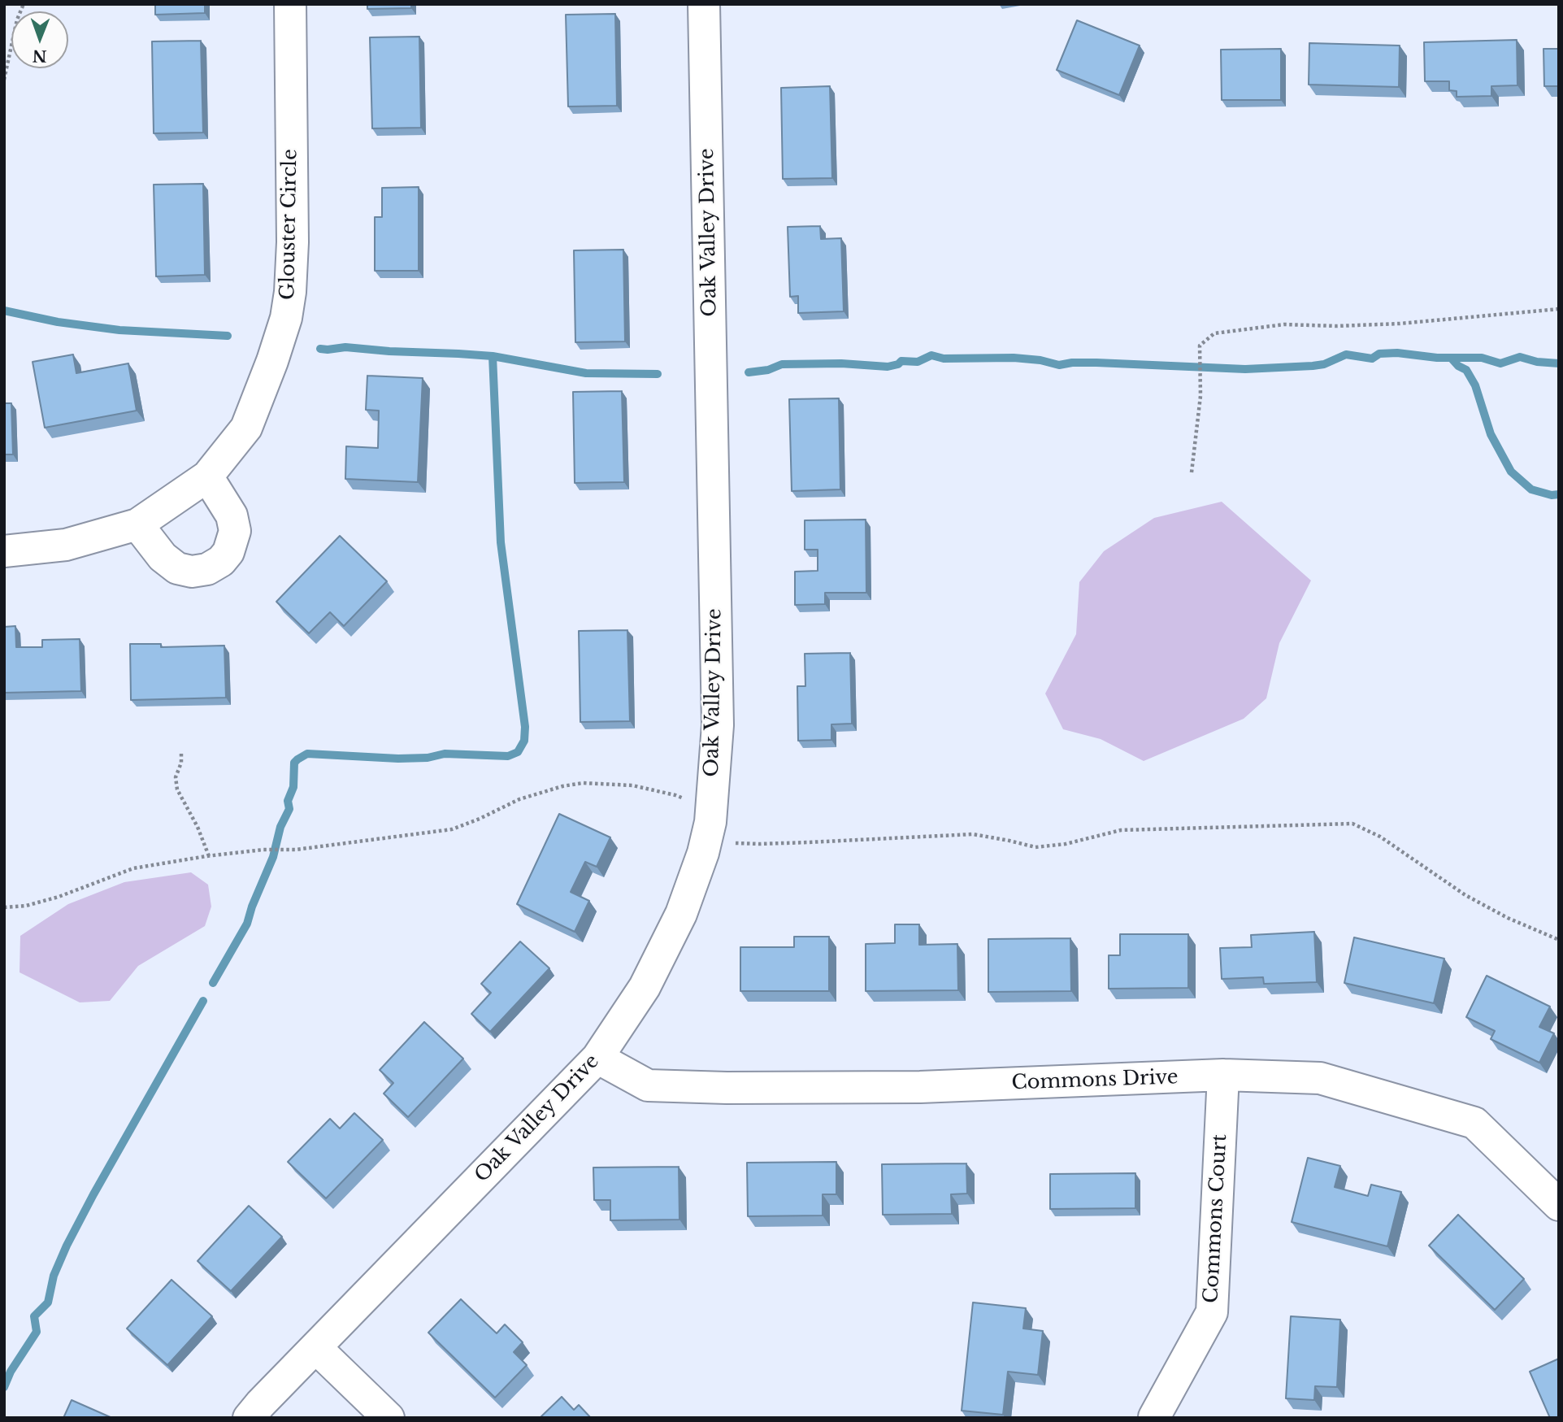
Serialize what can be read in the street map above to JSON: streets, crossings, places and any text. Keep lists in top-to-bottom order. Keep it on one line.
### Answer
{"streets":{"street":["Glouster Circle","Oak Valley Drive","Commons Drive","Commons Court"]},"crossings":[["Oak Valley Drive","Commons Drive"],["Commons Drive","Commons Court"]],"north":"bottom"}
